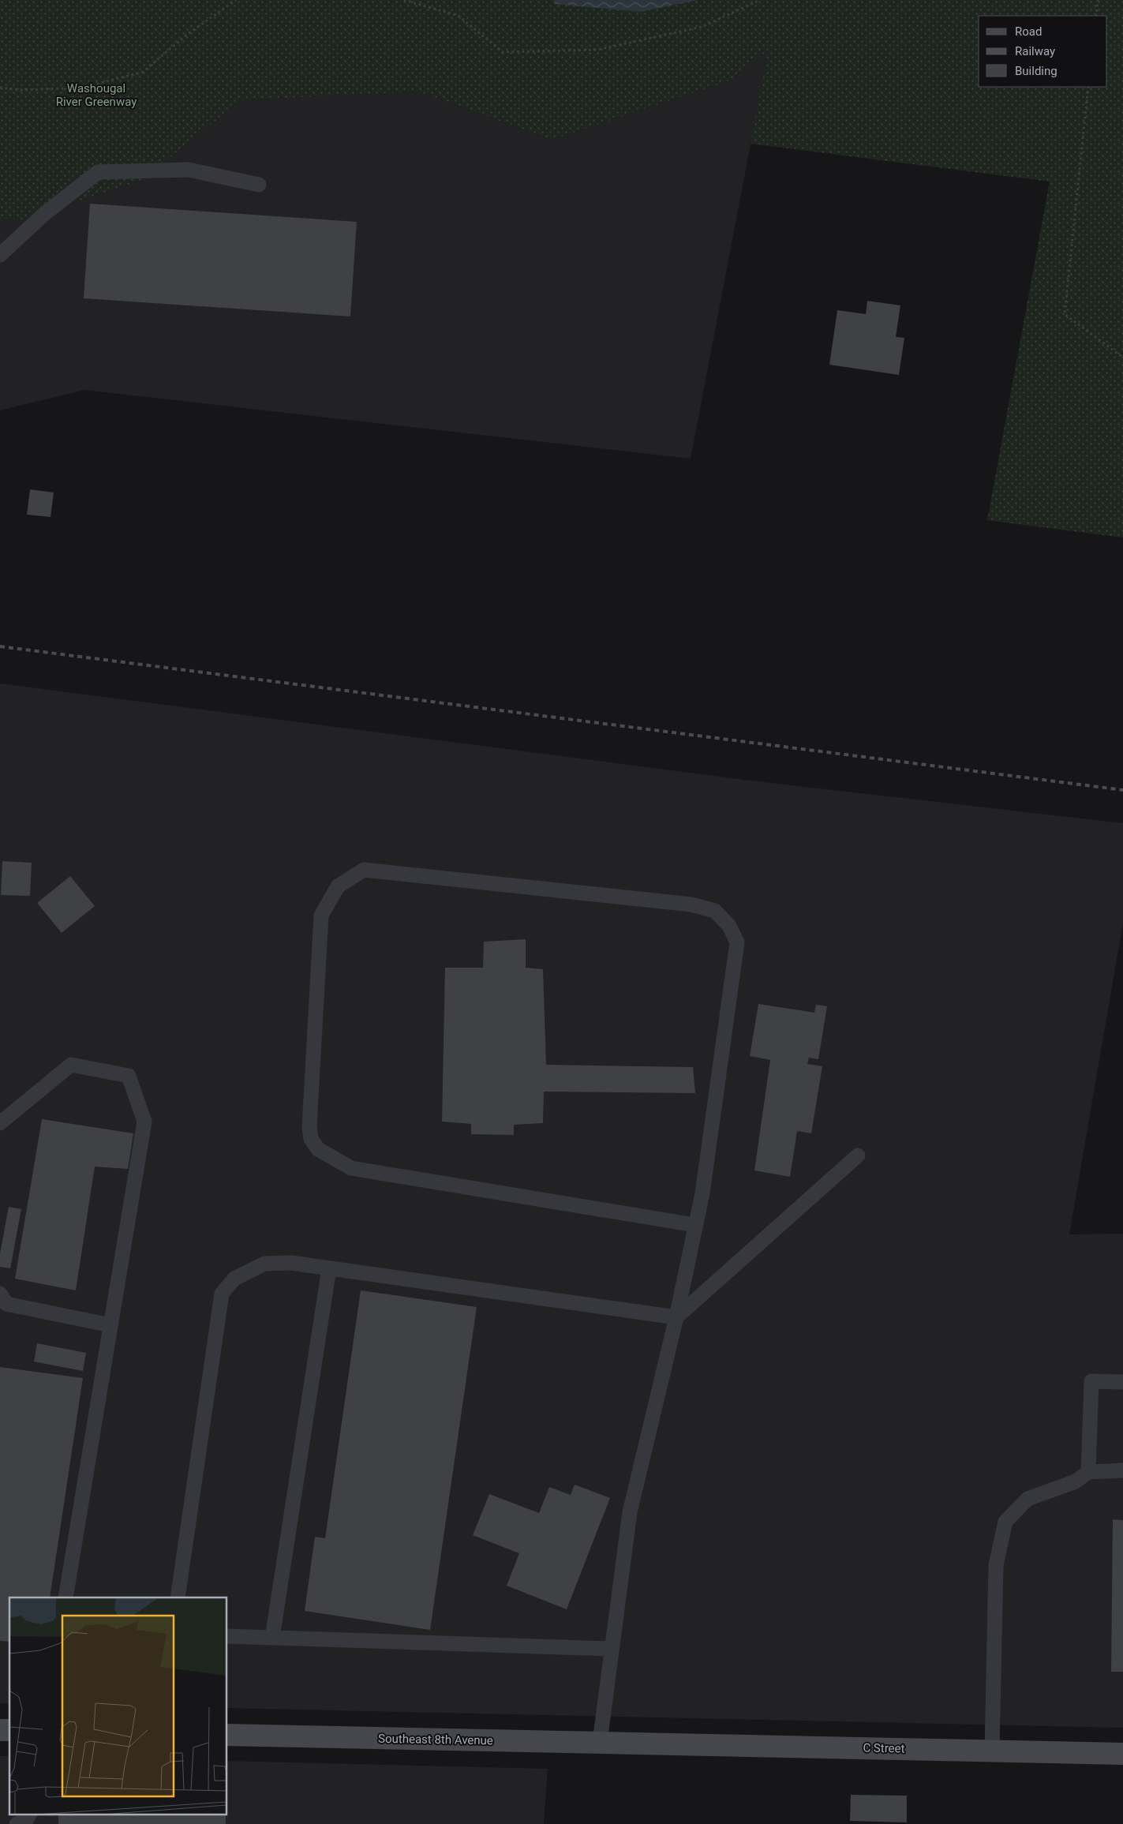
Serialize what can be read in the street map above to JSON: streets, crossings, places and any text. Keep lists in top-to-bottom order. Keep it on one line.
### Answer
{"streets":{"main road":["Southeast 8th Avenue","C Street"]},"crossings":[["Southeast 8th Avenue","C Street"]],"parks":["Washougal River Greenway"],"legend":["Road","Railway","Building"]}
